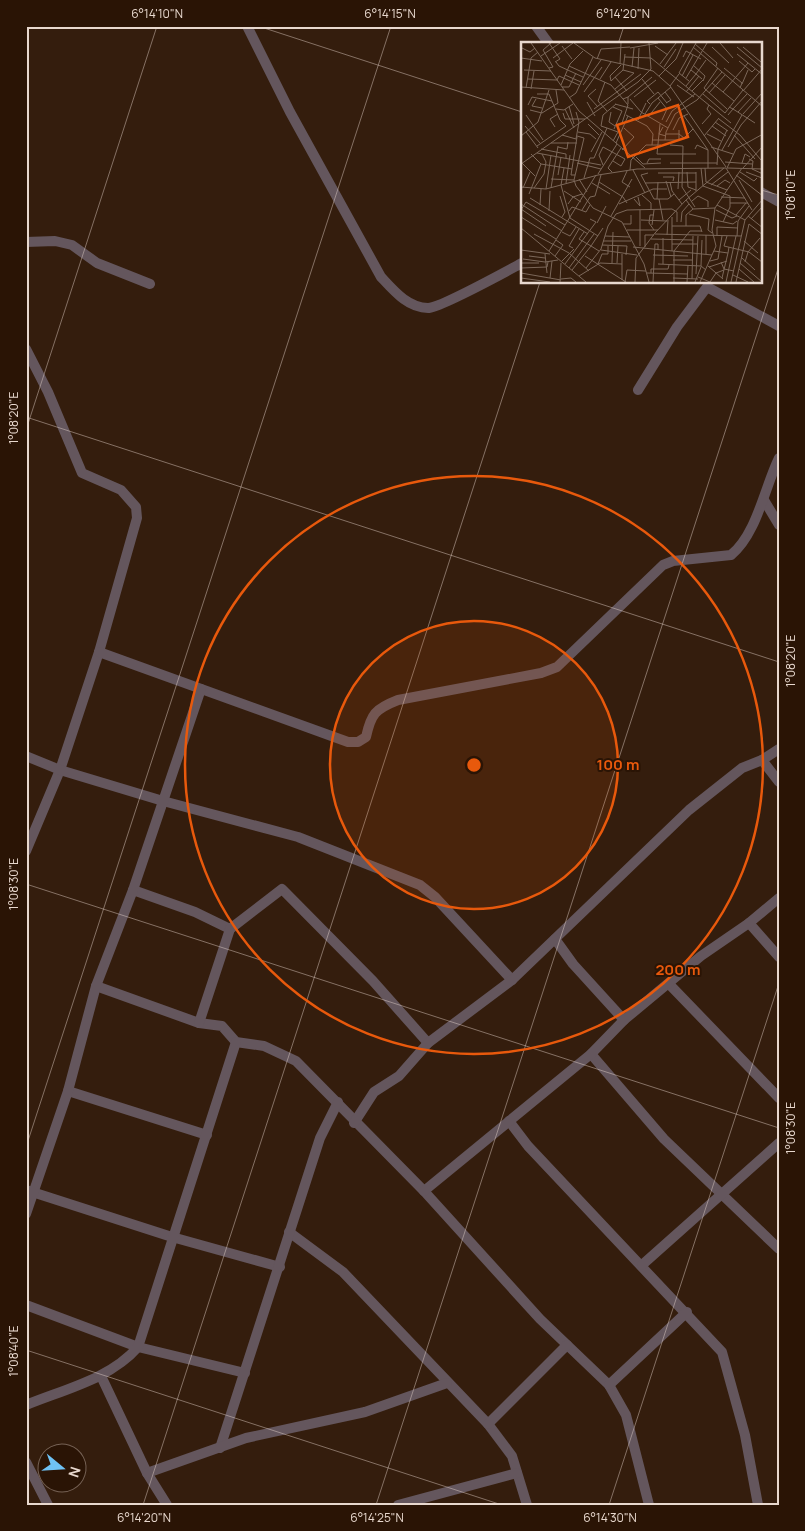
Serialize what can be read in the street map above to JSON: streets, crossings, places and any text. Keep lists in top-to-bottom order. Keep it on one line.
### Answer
{"north":"right","coordinates":["6°14'10\"N","6°14'15\"N","6°14'20\"N","1°08'10\"E","1°08'20\"E","1°08'30\"E","1°08'40\"E","6°14'25\"N","6°14'30\"N"],"rings":["100 m","200 m"]}
